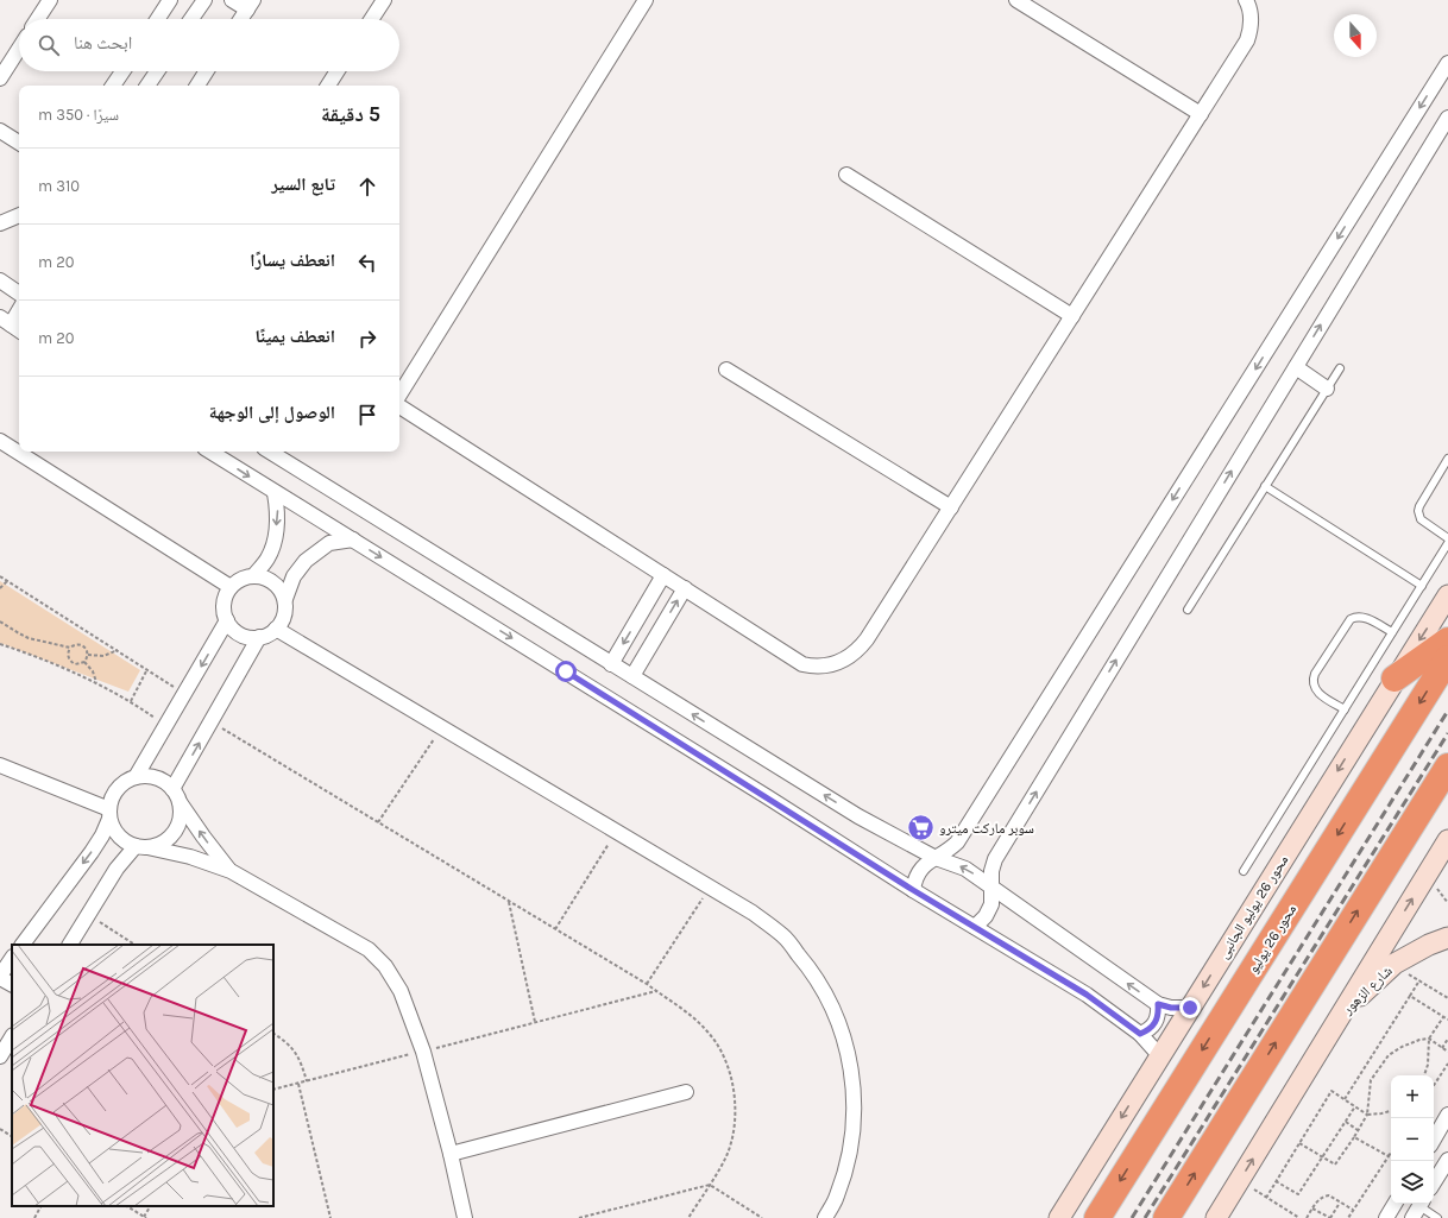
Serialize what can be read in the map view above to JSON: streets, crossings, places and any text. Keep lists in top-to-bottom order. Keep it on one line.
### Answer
{"streets":{"highway":["محور 26 يوليو"],"main road":["محور 26 يوليو الجانبى","شارع الزهور"]},"places":{"supermarket":["سوبر ماركت ميترو"]},"north":"bottom","page":{"search":"ابحث هنا","heading":["5 دقيقة","سيرًا · 350 m"],"list":[["تابع السير","310 m"],["انعطف يسارًا","20 m"],["انعطف يمينًا","20 m"],"الوصول إلى الوجهة"],"map_buttons":["+","−"]}}
